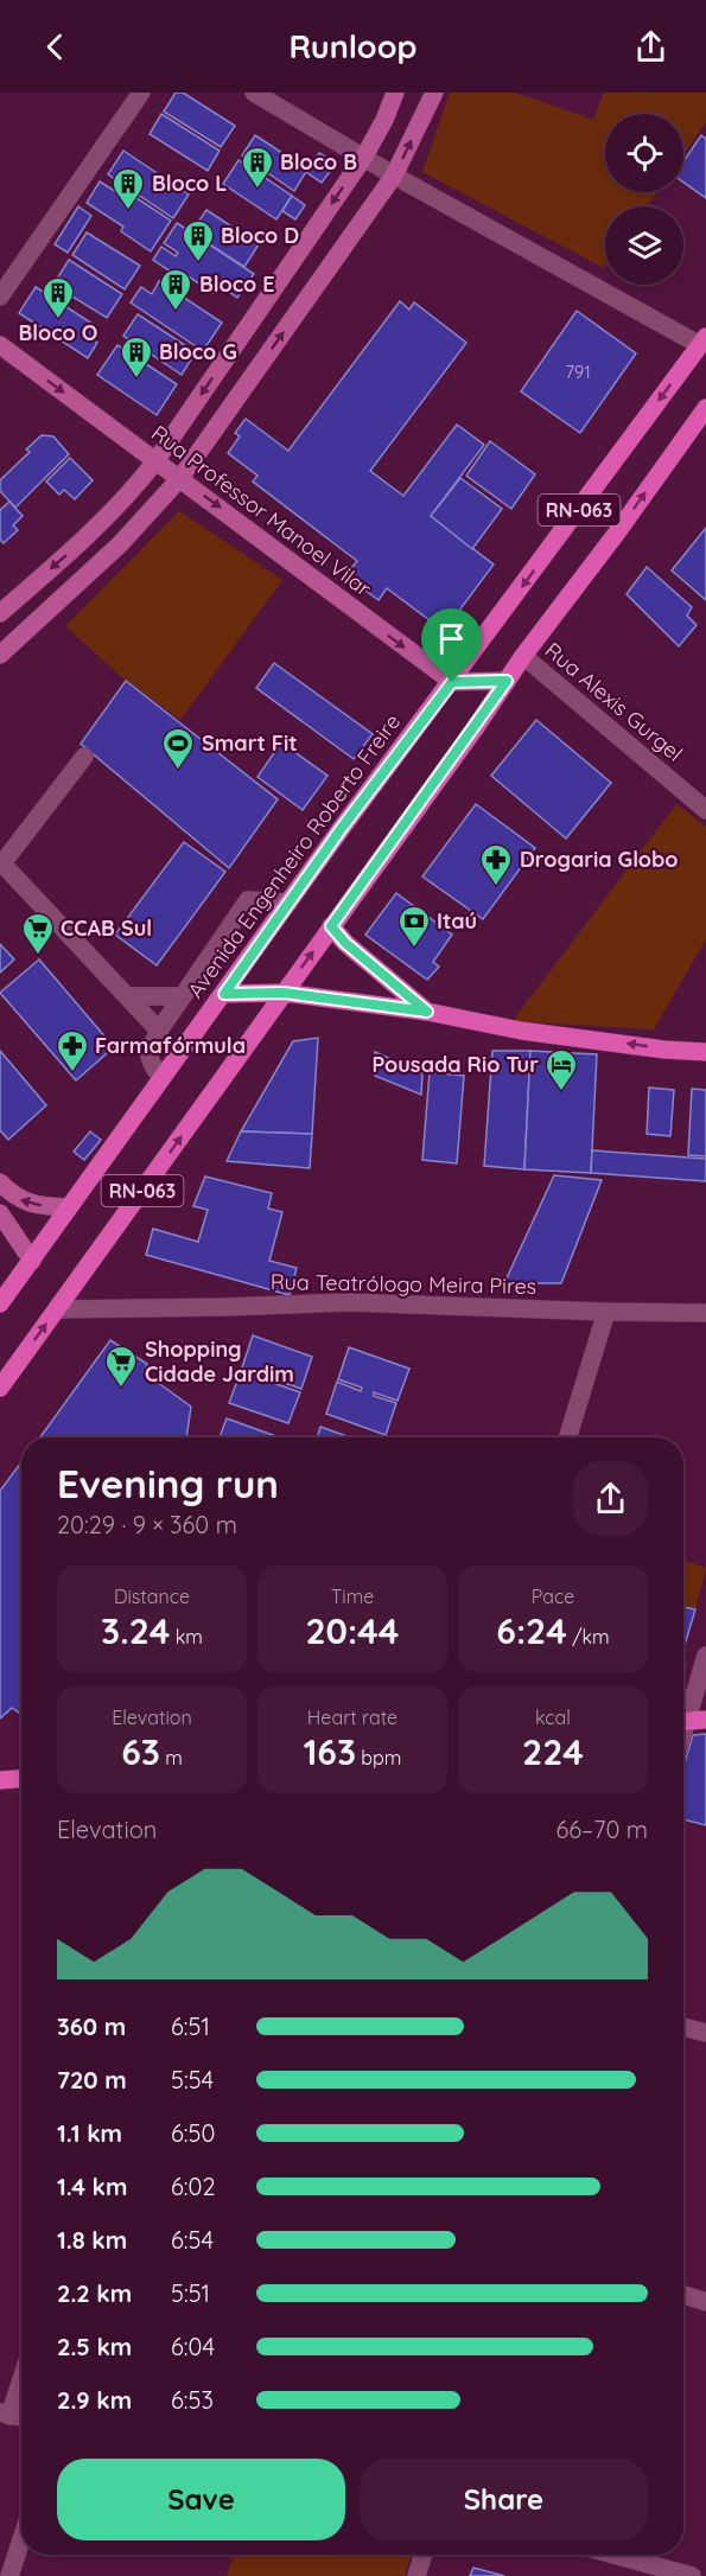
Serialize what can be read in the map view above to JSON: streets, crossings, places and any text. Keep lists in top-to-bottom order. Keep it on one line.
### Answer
{"streets":{"main road":["RN-063","Avenida Engenheiro Roberto Freire"],"street":["Rua Professor Manoel Vilar","Rua Alexis Gurgel","Rua Teatrólogo Meira Pires"]},"crossings":[["RN-063","Rua Alexis Gurgel"],["RN-063","Rua Teatrólogo Meira Pires"],["Rua Professor Manoel Vilar","Avenida Engenheiro Roberto Freire"]],"one_way":["Rua Professor Manoel Vilar"],"places":{"building":["Bloco B","Bloco L","Bloco D","Bloco E","Bloco O","Bloco G"],"sports":["Smart Fit"],"pharmacy":["Drogaria Globo","Farmafórmula"],"bank":["Itaú"],"supermarket":["CCAB Sul","Shopping Cidade Jardim"],"hotel":["Pousada Rio Tur"]},"house_numbers":["791"],"page":{"header":"Runloop","heading":["Evening run","20:29 · 9 × 360 m"],"stats":[["Distance","3.24 km"],["Time","20:44"],["Pace","6:24 /km"],["Elevation","63 m"],["Heart rate","163 bpm"],["kcal","224"]],"chart":["Elevation","66–70 m"],"list":[{"name":"360 m","note":"6:51"},{"name":"720 m","note":"5:54"},{"name":"1.1 km","note":"6:50"},{"name":"1.4 km","note":"6:02"},{"name":"1.8 km","note":"6:54"},{"name":"2.2 km","note":"5:51"},{"name":"2.5 km","note":"6:04"},{"name":"2.9 km","note":"6:53"}],"buttons":["Save","Share"]}}
